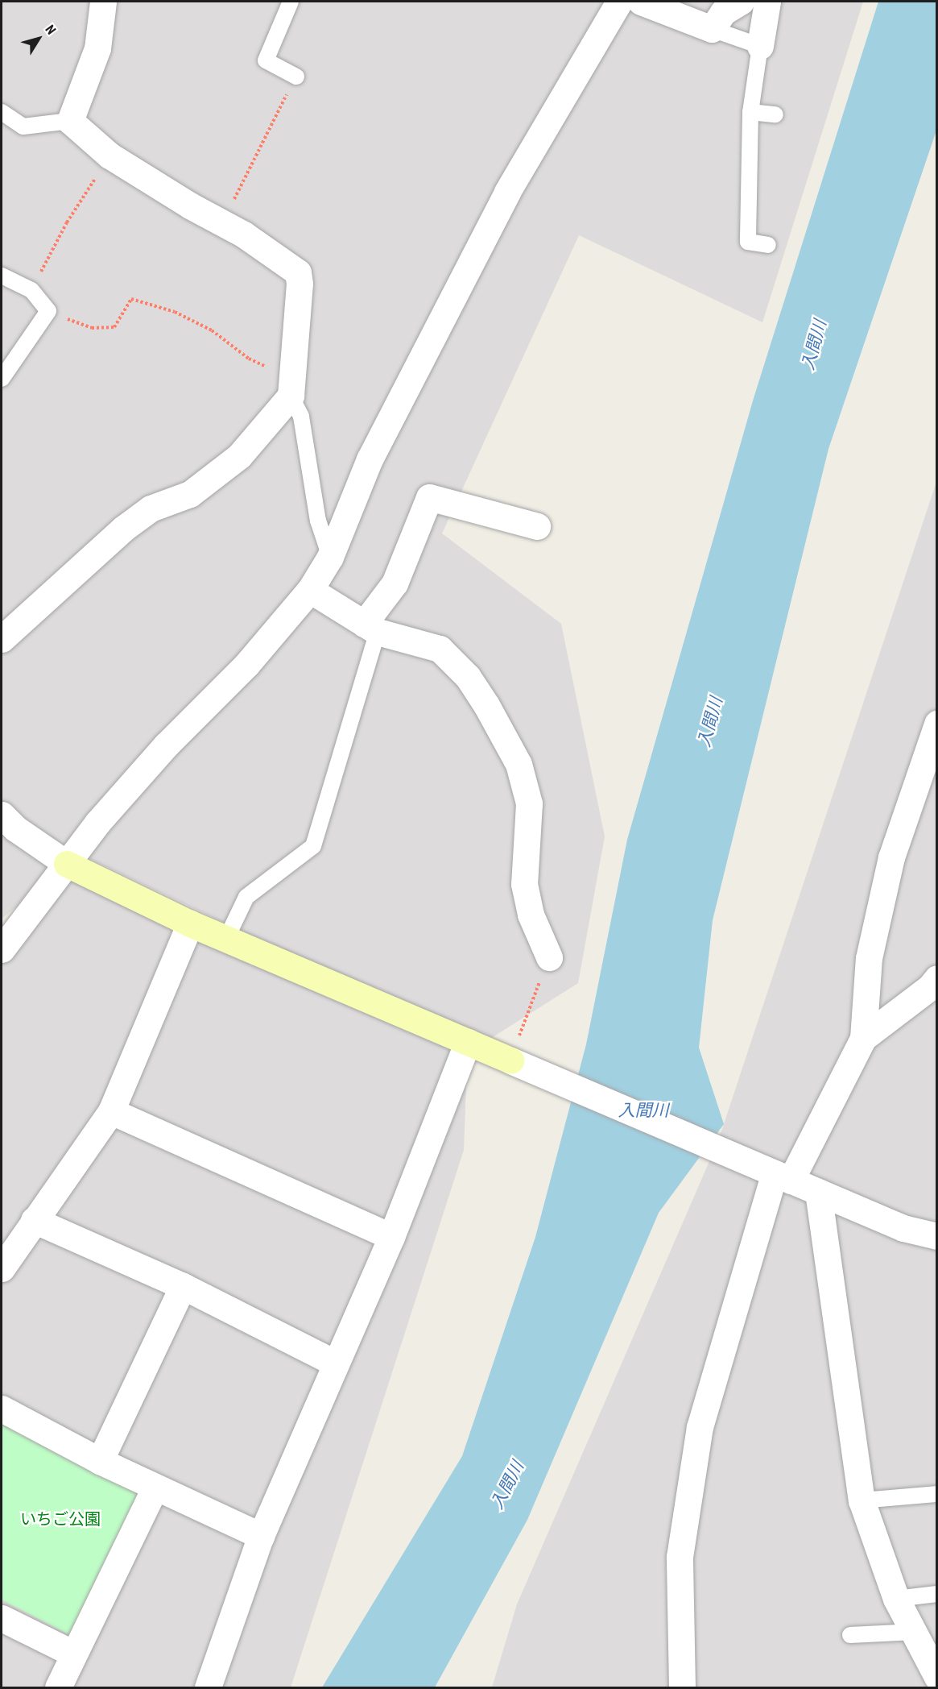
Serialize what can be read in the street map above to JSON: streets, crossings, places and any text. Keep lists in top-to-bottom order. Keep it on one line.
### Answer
{"water":["入間川"],"parks":["いちご公園"],"north":"top right"}
